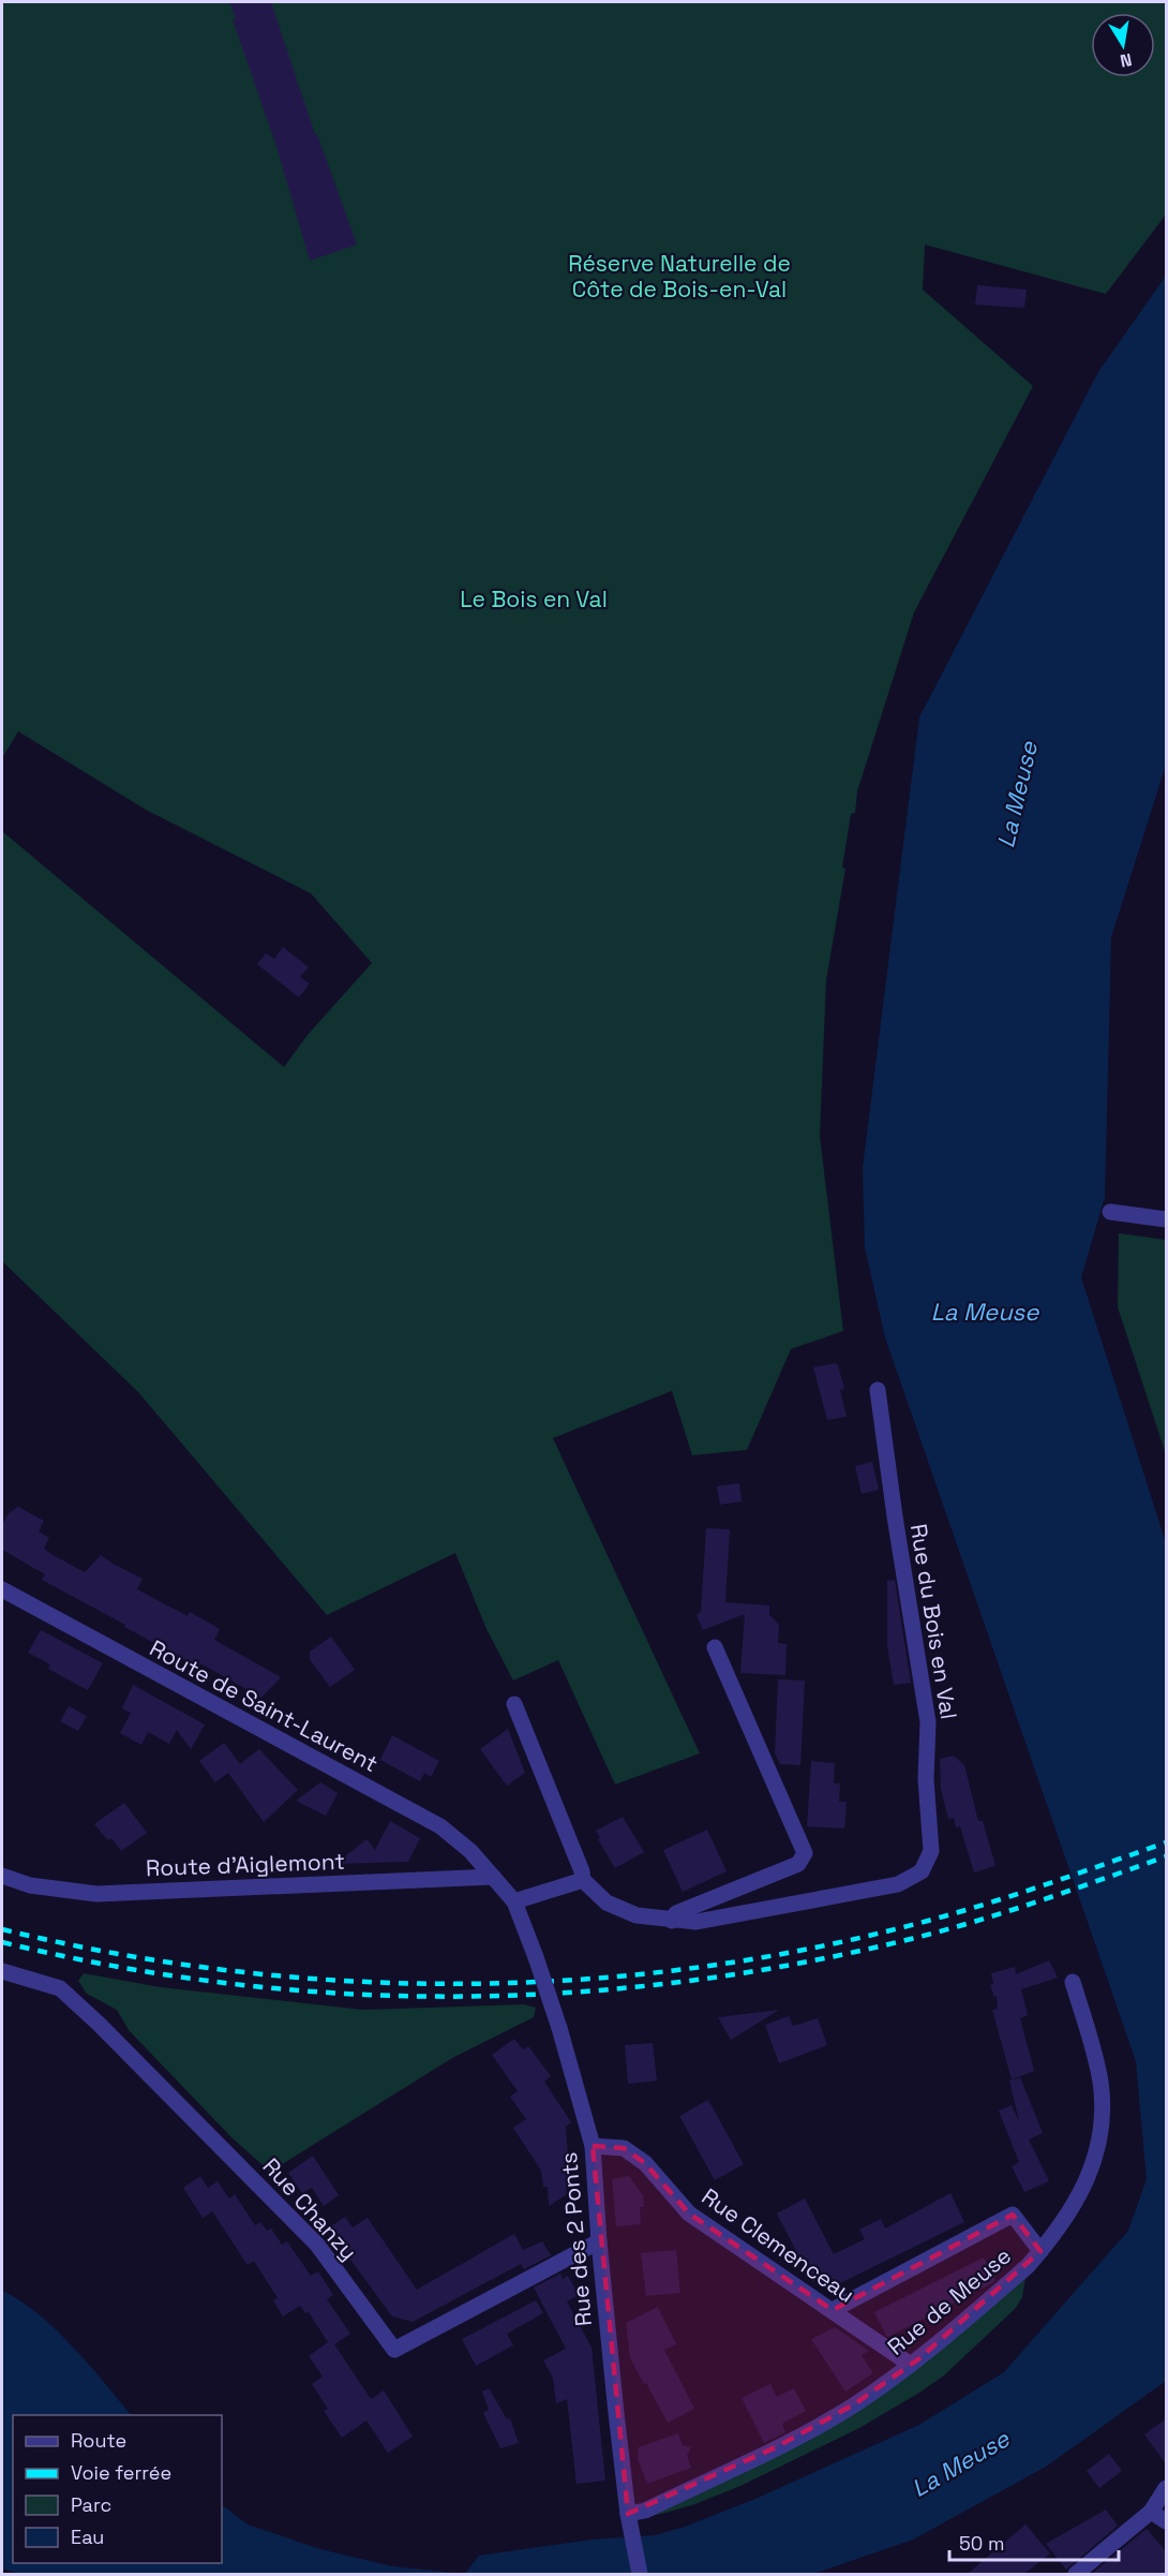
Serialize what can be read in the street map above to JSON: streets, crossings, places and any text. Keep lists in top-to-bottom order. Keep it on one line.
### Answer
{"streets":{"street":["Rue du Bois en Val","Route de Saint-Laurent","Route d'Aiglemont","Rue Chanzy","Rue des 2 Ponts","Rue Clemenceau","Rue de Meuse"]},"crossings":[["Route de Saint-Laurent","Route d'Aiglemont"],["Route de Saint-Laurent","Rue des 2 Ponts"],["Rue Chanzy","Rue des 2 Ponts"],["Rue des 2 Ponts","Rue Clemenceau"],["Rue des 2 Ponts","Rue de Meuse"],["Rue Clemenceau","Rue de Meuse"]],"water":["La Meuse"],"parks":["Réserve Naturelle de Côte de Bois-en-Val","Le Bois en Val"],"legend":["Route","Voie ferrée","Parc","Eau"],"scale_bar":"50 m","north":"bottom"}
